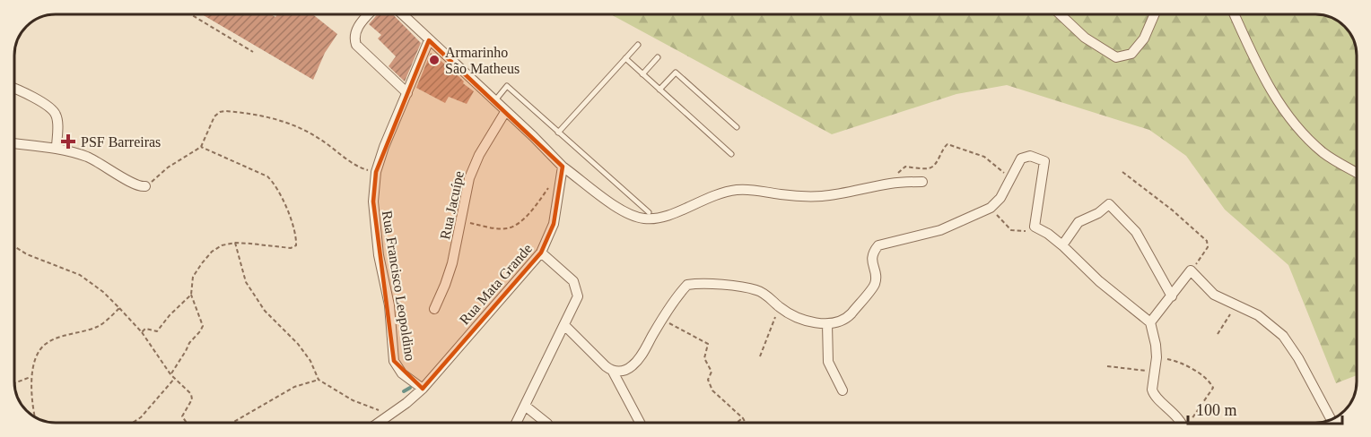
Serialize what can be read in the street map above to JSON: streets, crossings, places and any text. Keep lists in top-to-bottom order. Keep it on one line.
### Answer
{"streets":{"street":["Rua Jacuípe","Rua Mata Grande","Rua Francisco Leopoldino"]},"crossings":[["Rua Mata Grande","Rua Francisco Leopoldino"]],"places":{"other":["Armarinho São Matheus"],"health":["PSF Barreiras"]},"scale_bar":"100 m"}
